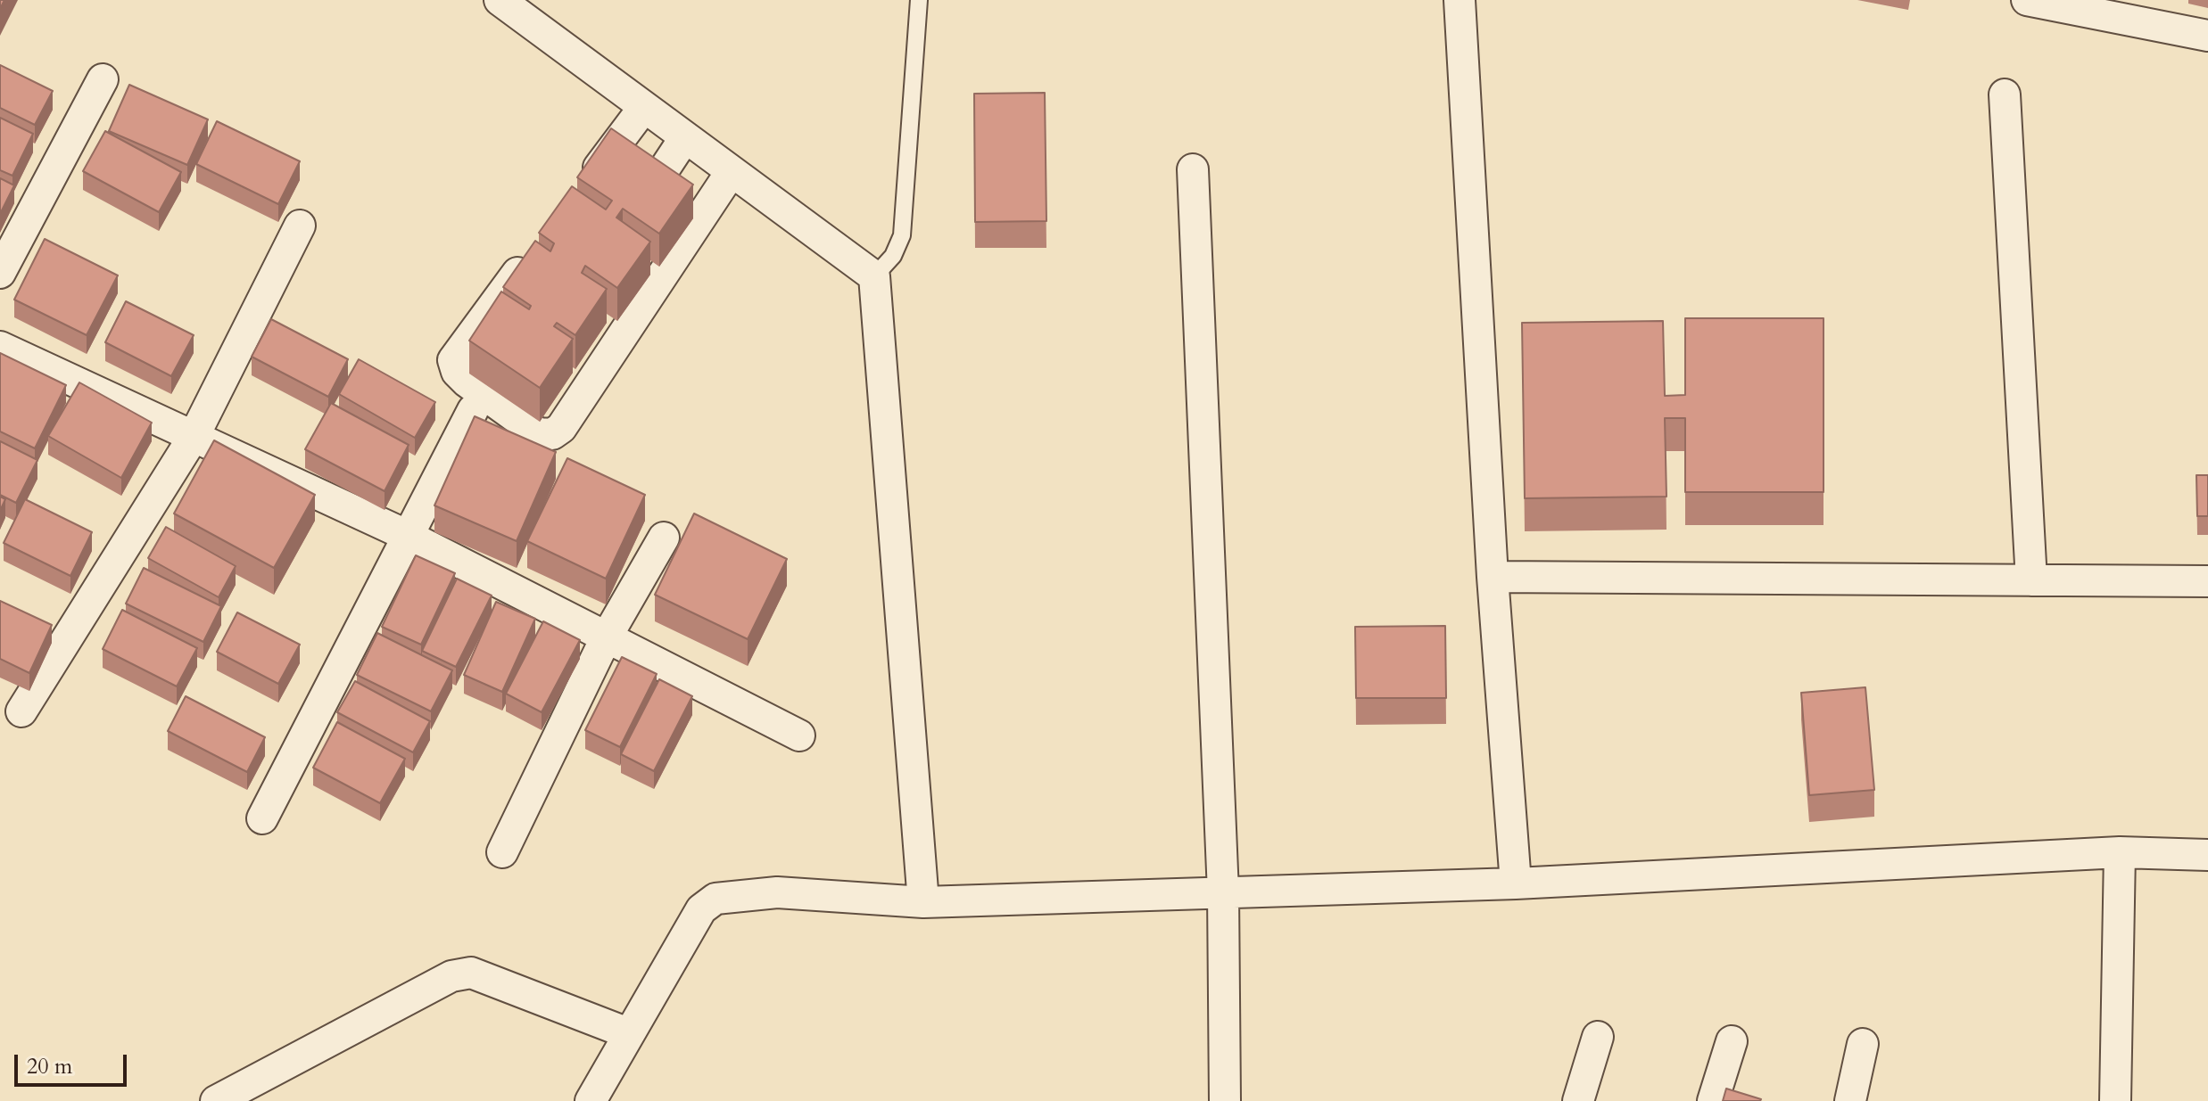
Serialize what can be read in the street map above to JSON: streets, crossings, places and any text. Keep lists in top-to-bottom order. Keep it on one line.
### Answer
{"scale_bar":"20 m"}
